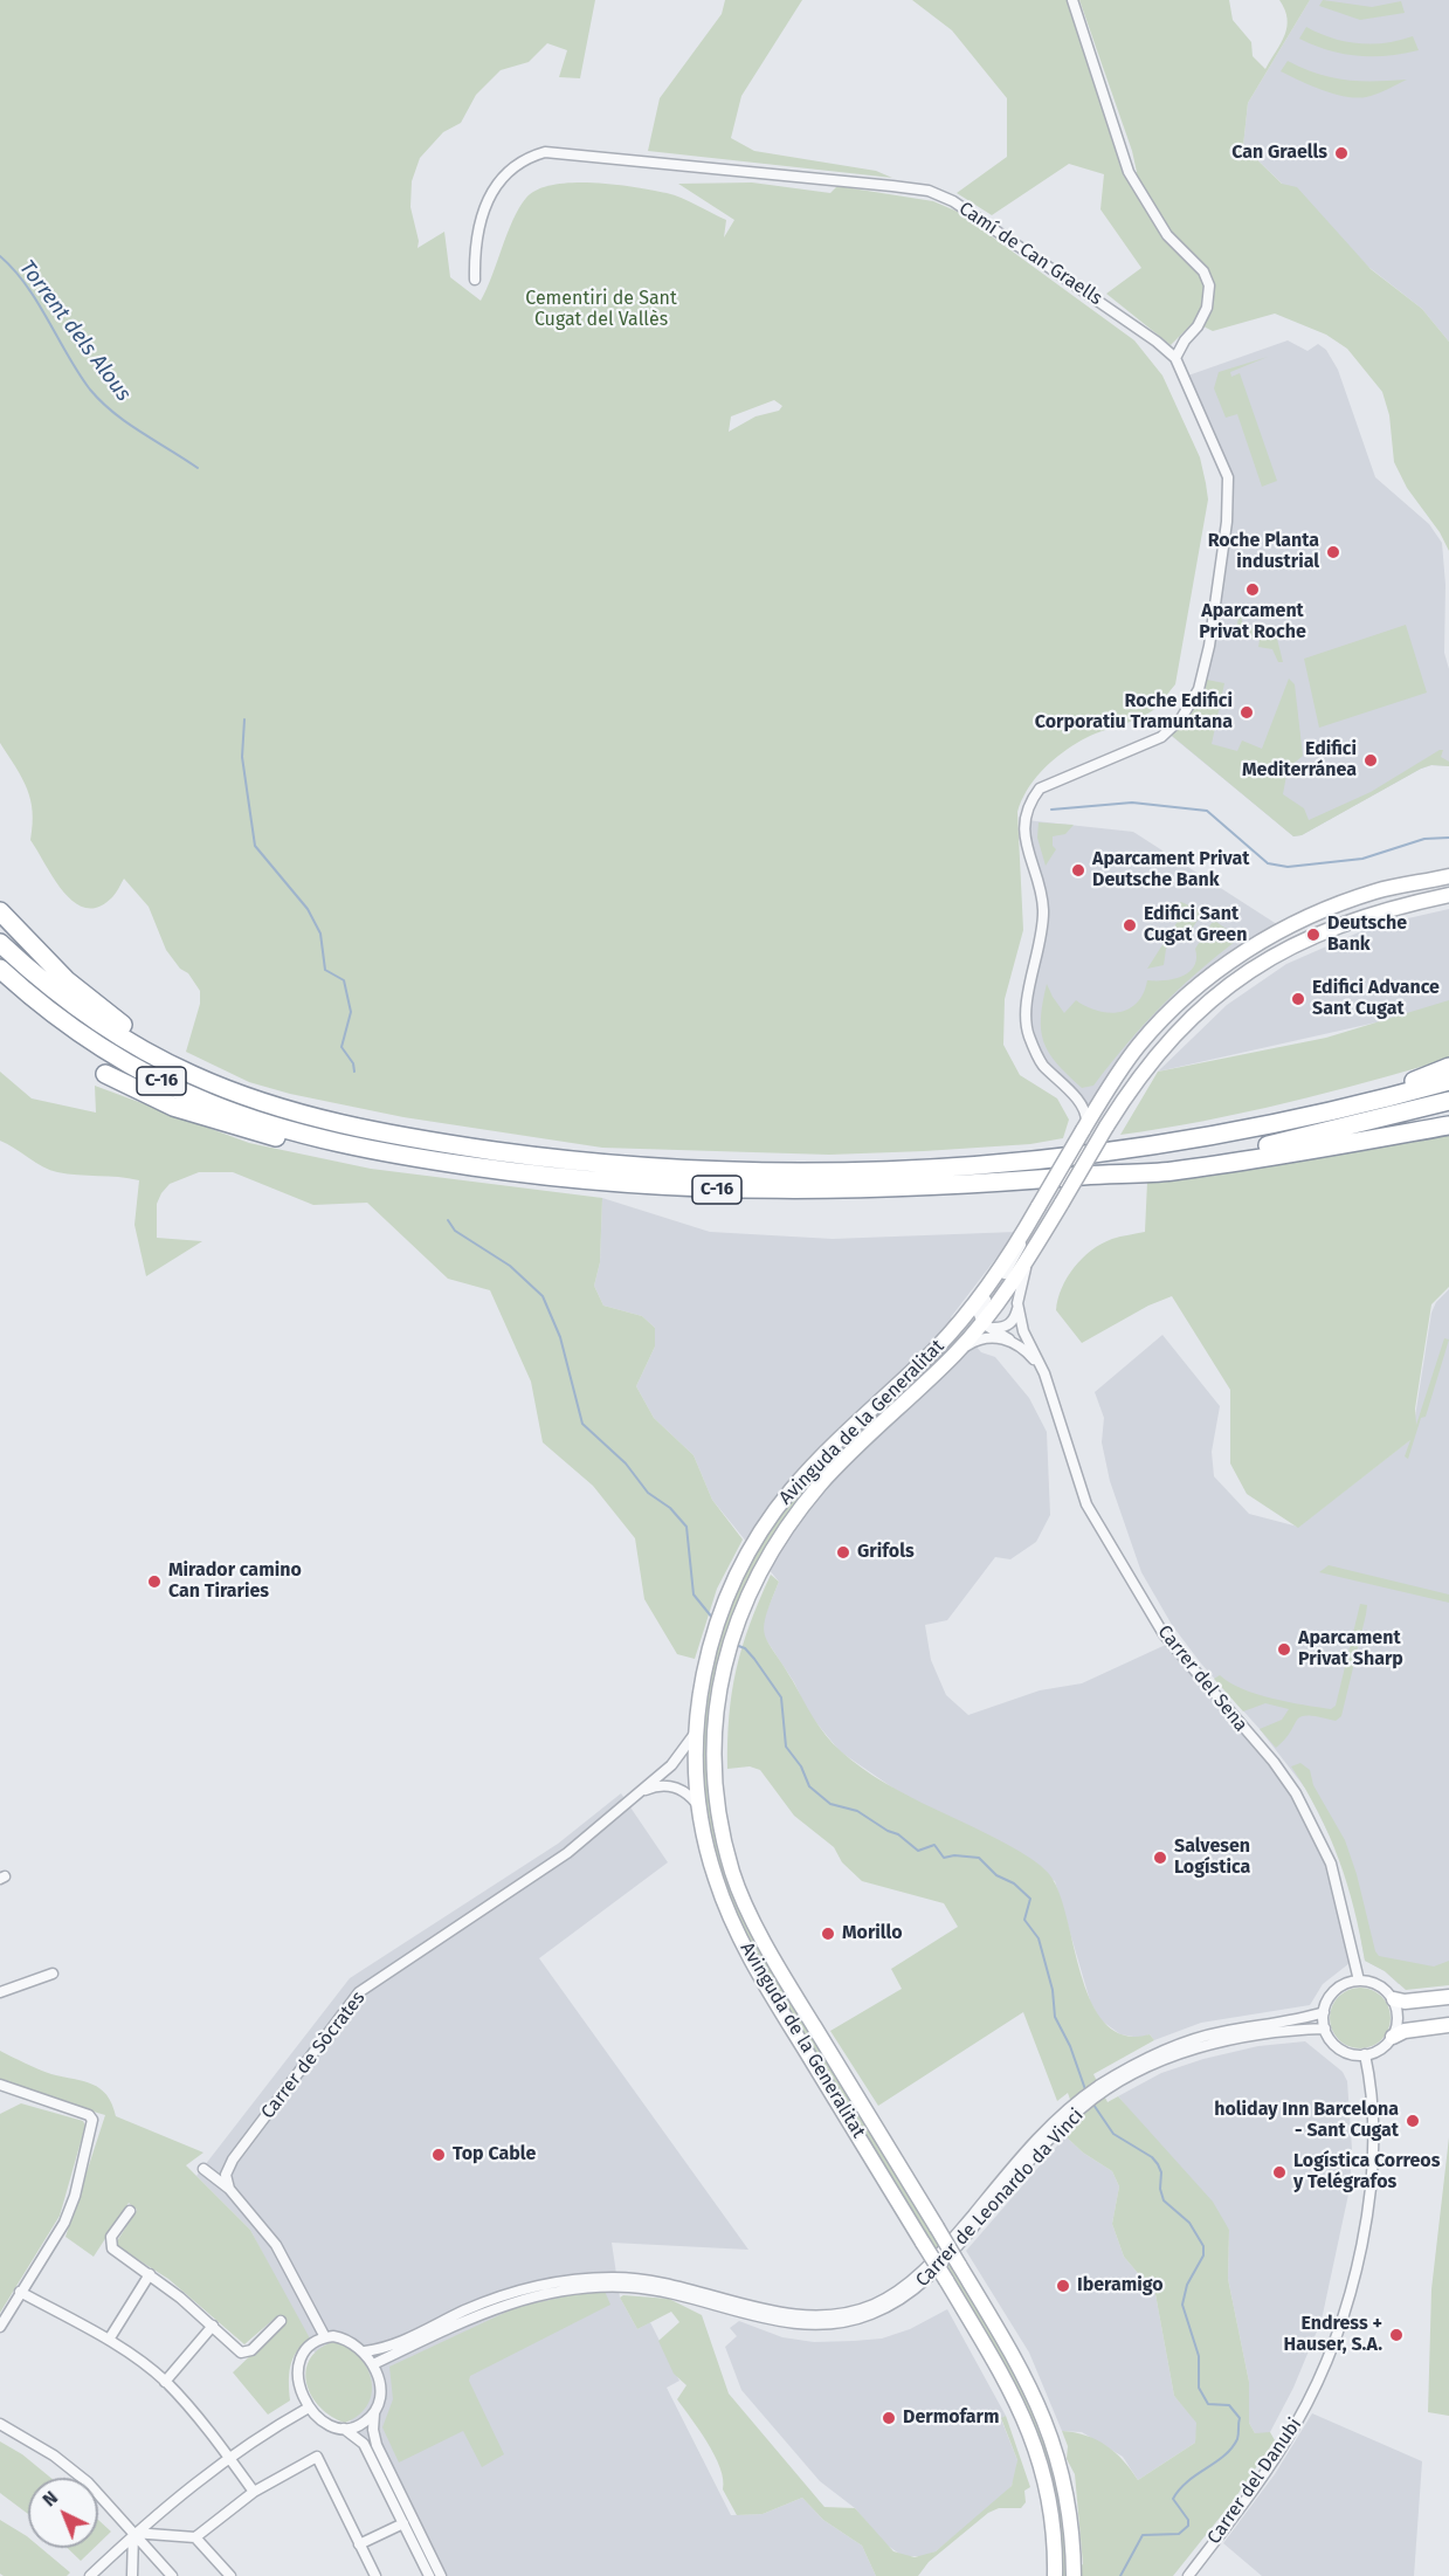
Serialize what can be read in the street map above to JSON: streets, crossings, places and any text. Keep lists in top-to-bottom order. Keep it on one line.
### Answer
{"streets":{"highway":["C-16"],"street":["Camí de Can Graells","Avinguda de la Generalitat","Carrer del Sena","Carrer de Sòcrates","Carrer de Leonardo da Vinci","Carrer del Danubi"]},"crossings":[["Avinguda de la Generalitat","Carrer del Sena"],["Avinguda de la Generalitat","Carrer de Sòcrates"],["Carrer del Sena","Carrer del Danubi"]],"water":["Torrent dels Alous"],"parks":["Cementiri de Sant Cugat del Vallès"],"places":["Can Graells","Roche Planta industrial","Aparcament Privat Roche","Roche Edifici Corporatiu Tramuntana","Edifici Mediterránea","Aparcament Privat Deutsche Bank","Edifici Sant Cugat Green","Deutsche Bank","Edifici Advance Sant Cugat","Grifols","Mirador camino Can Tiraries","Aparcament Privat Sharp","Salvesen Logística","Morillo","holiday Inn Barcelona - Sant Cugat","Top Cable","Logística Correos y Telégrafos","Iberamigo","Endress + Hauser, S.A.","Dermofarm"],"north":"top left"}
